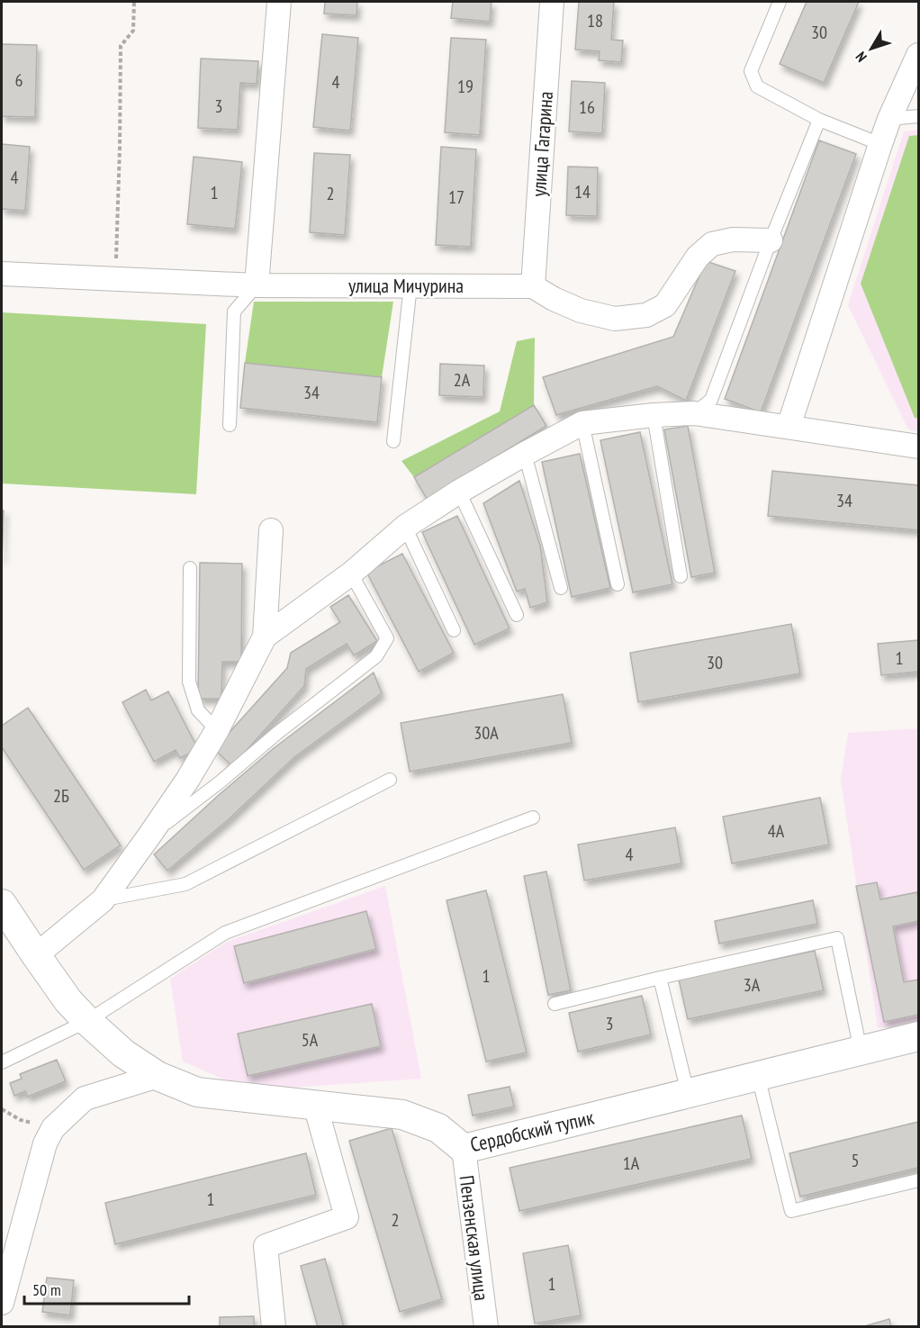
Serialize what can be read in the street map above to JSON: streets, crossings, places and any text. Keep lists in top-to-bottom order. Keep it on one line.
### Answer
{"streets":{"street":["улица Гагарина","улица Мичурина","Сердобский тупик","Пензенская улица"]},"crossings":[["улица Гагарина","улица Мичурина"],["Сердобский тупик","Пензенская улица"]],"house_numbers":["18","30","6","4","19","3","16","4","14","1","2","17","2А","34","34","1","30","30А","2Б","4А","4","1","3А","3","5А","5","1А","1","2","1"],"scale_bar":"50 m","north":"bottom left"}
